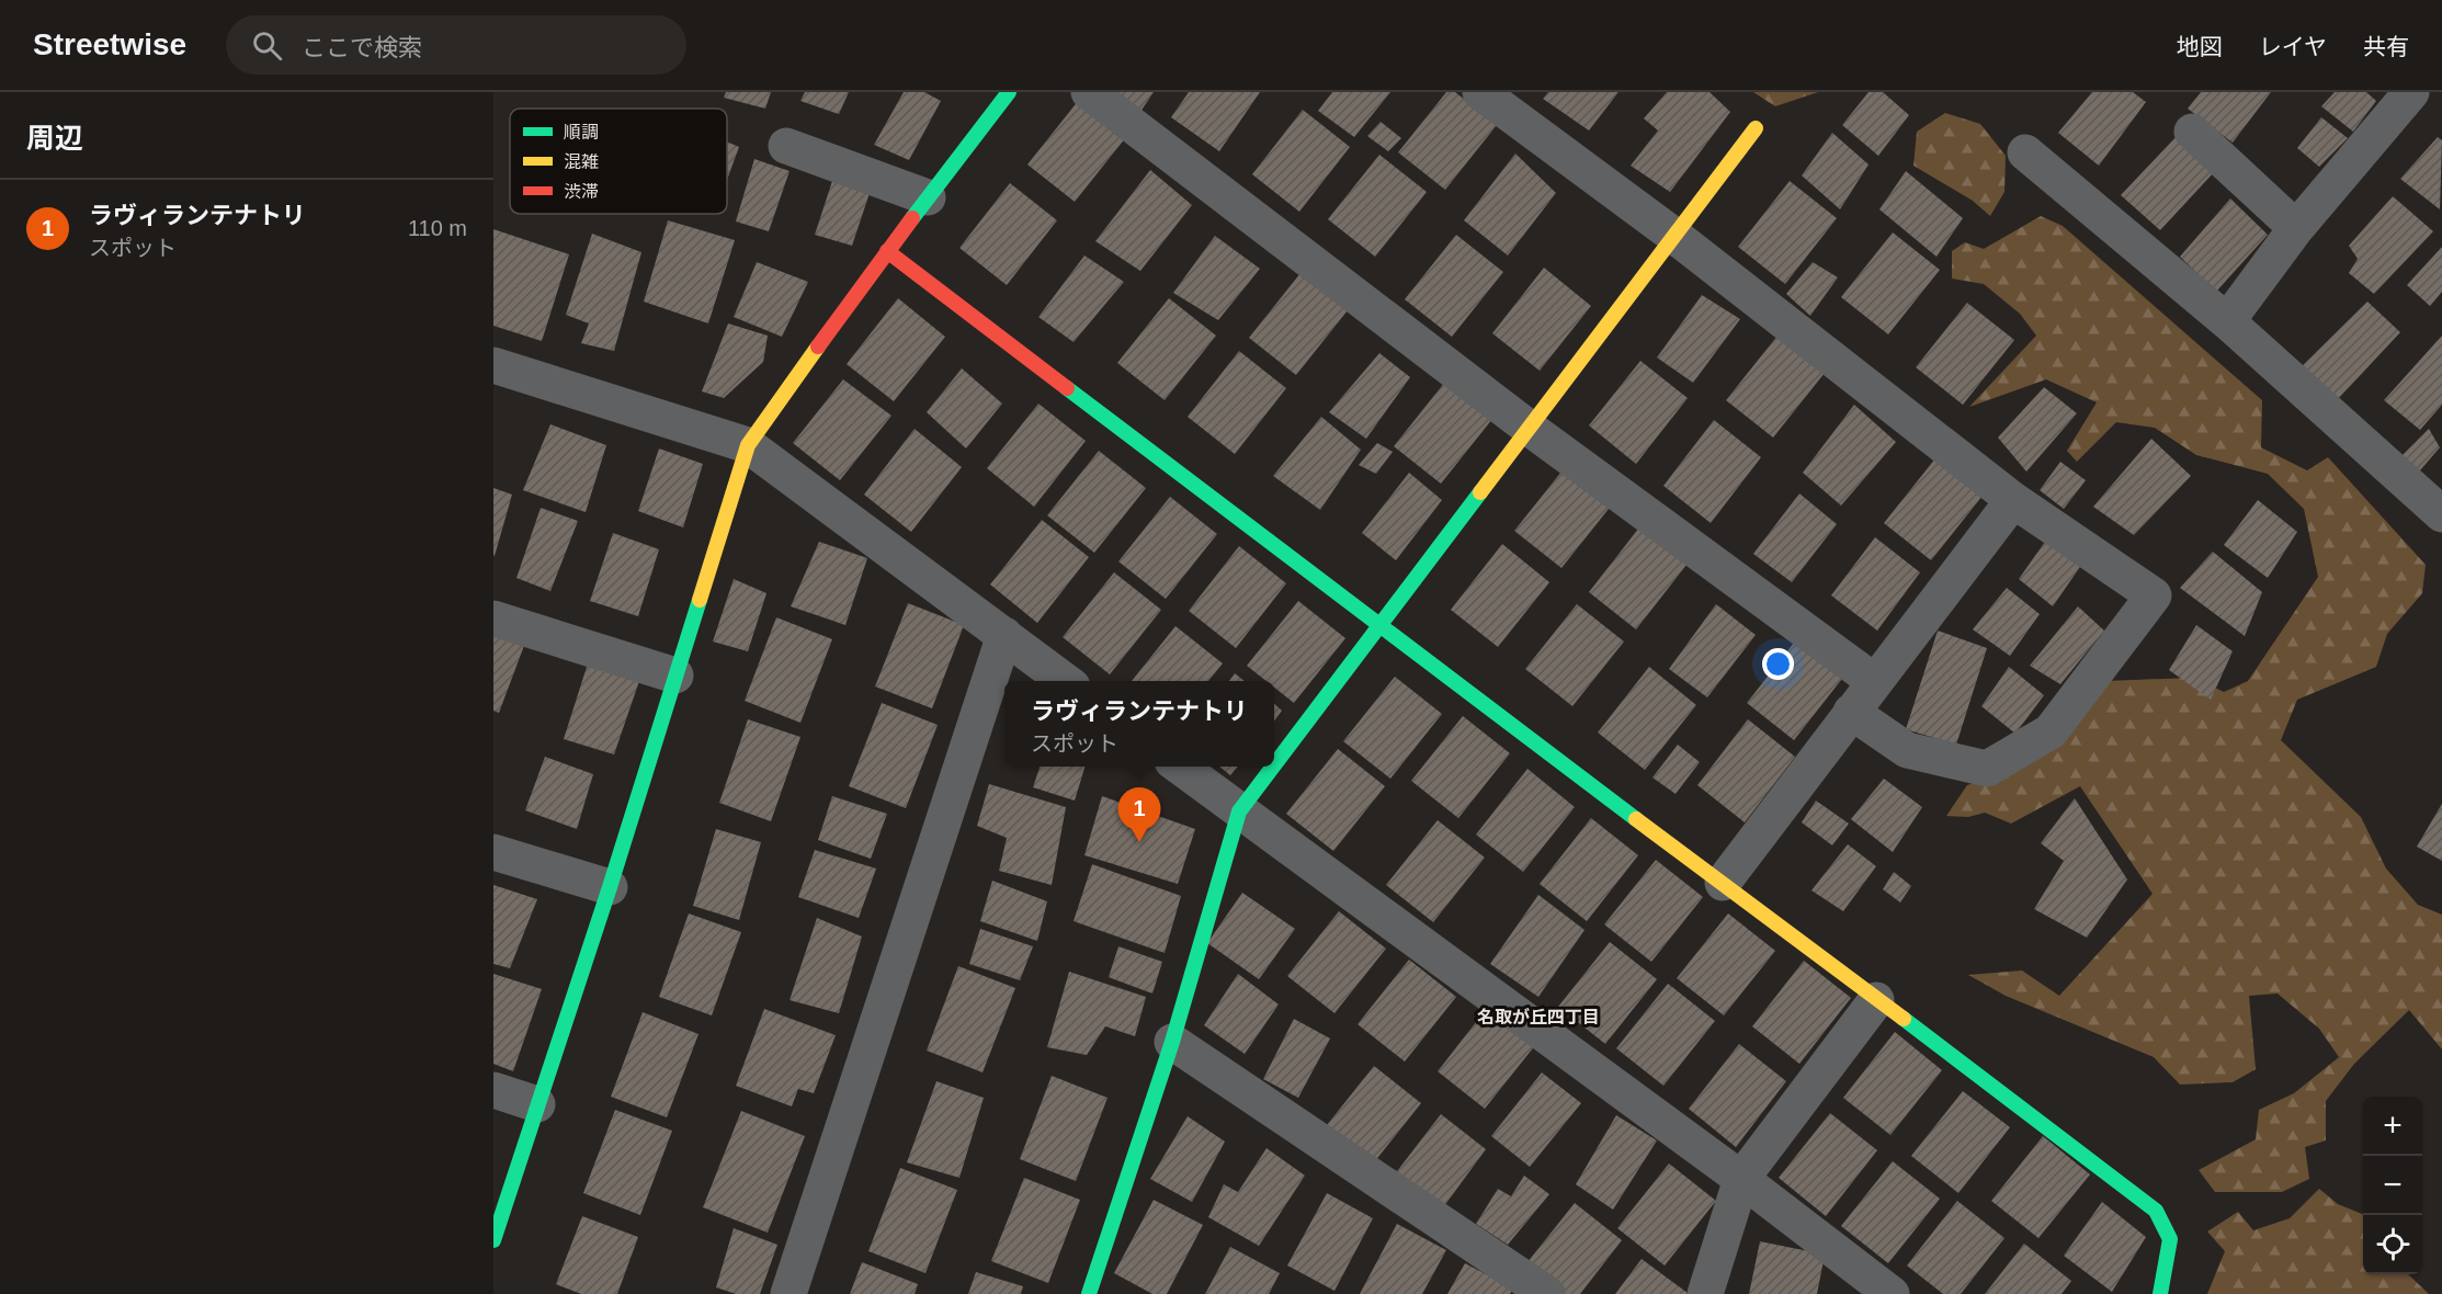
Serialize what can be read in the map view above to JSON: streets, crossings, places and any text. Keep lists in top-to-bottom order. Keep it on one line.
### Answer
{"districts":["名取が丘四丁目"],"legend":["順調","混雑","渋滞"],"page":{"header":"Streetwise","search":"ここで検索","nav":["地図","レイヤ","共有"],"heading":"周辺","list":[{"mark":"1","name":"ラヴィランテナトリ","note":"スポット","value":"110 m"}],"popup":["ラヴィランテナトリ","スポット"],"pins":"1","map_buttons":["+","−"]}}
